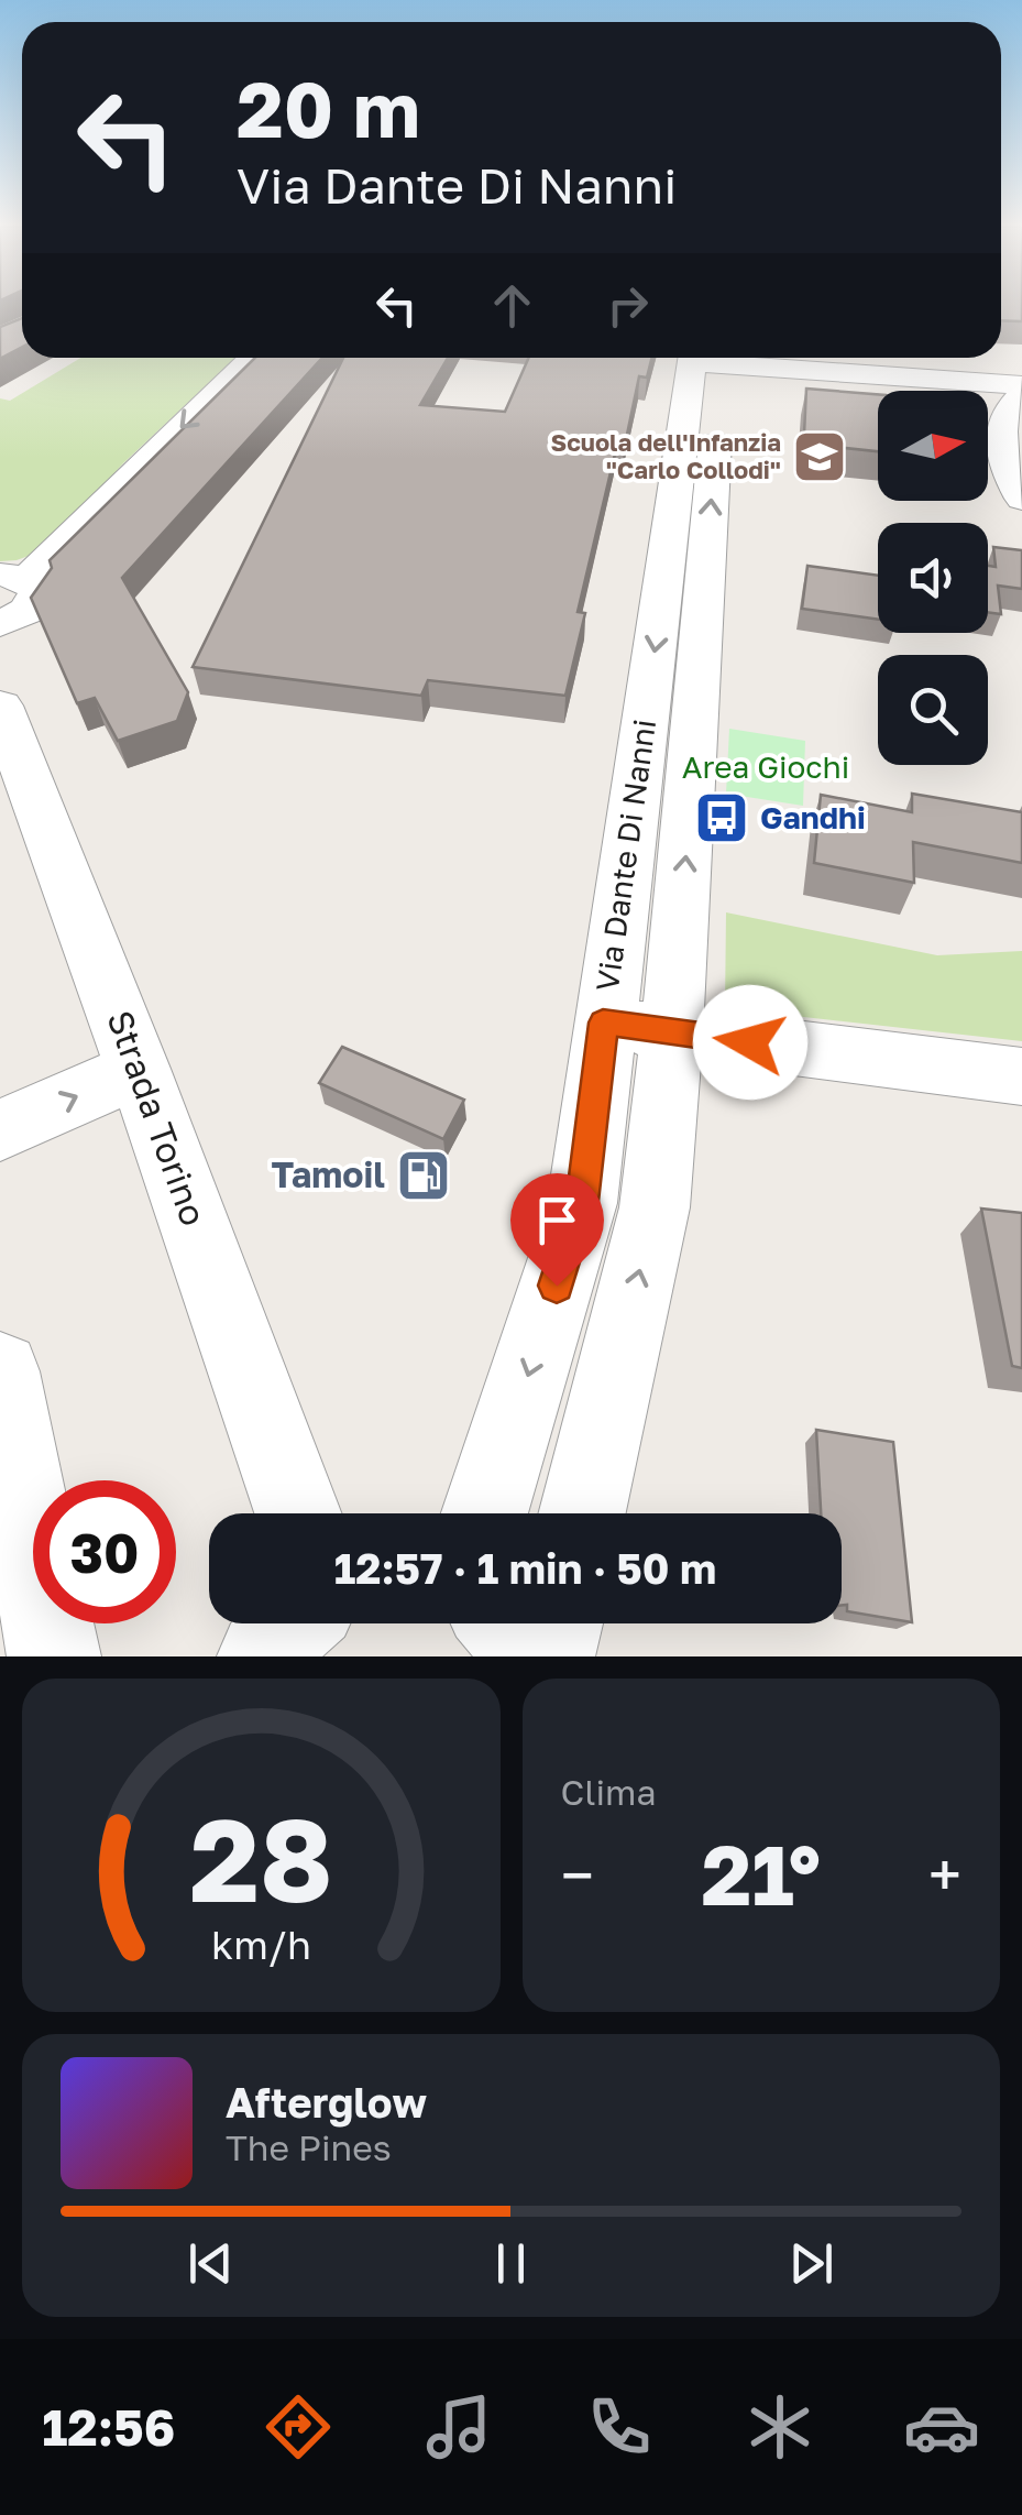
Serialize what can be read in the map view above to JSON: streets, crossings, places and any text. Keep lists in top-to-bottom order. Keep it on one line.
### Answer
{"streets":{"street":["Via Dante Di Nanni","Strada Torino"]},"parks":["Area Giochi"],"places":{"school or university":["Scuola dell'Infanzia \"Carlo Collodi\""],"bus stop":["Gandhi"],"fuel station":["Tamoil"]},"north":"right","page":{"turn":["20 m","Via Dante Di Nanni"],"limit":"30","trip":"12:57 · 1 min · 50 m","tile":"Clima","heat":["−","21°","+"],"song":["Afterglow","The Pines"],"tabs":"12:56","gauge":["28","km/h"]}}
